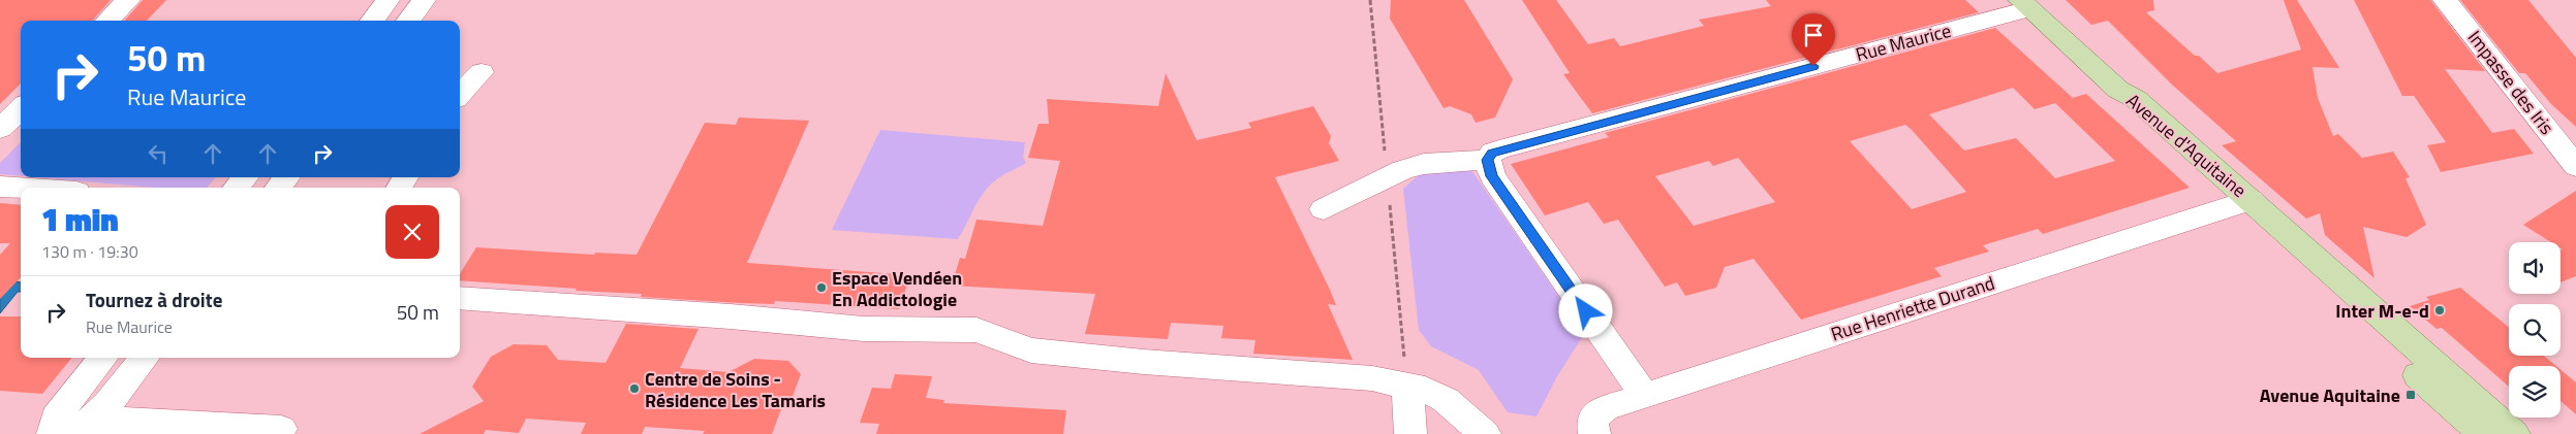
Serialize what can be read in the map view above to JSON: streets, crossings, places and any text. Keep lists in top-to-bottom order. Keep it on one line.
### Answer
{"streets":{"main road":["Avenue d'Aquitaine"],"street":["Rue Maurice","Impasse des Iris","Rue Henriette Durand"]},"crossings":[["Rue Maurice","Avenue d'Aquitaine"],["Avenue d'Aquitaine","Rue Henriette Durand"]],"places":{"other":["Espace Vendéen En Addictologie","Inter M-e-d","Centre de Soins - Résidence Les Tamaris"],"transit":["Avenue Aquitaine"]},"page":{"turn":["50 m","Rue Maurice"],"heading":["1 min","130 m · 19:30"],"list":[{"name":"Tournez à droite","note":"Rue Maurice","value":"50 m"}]}}
